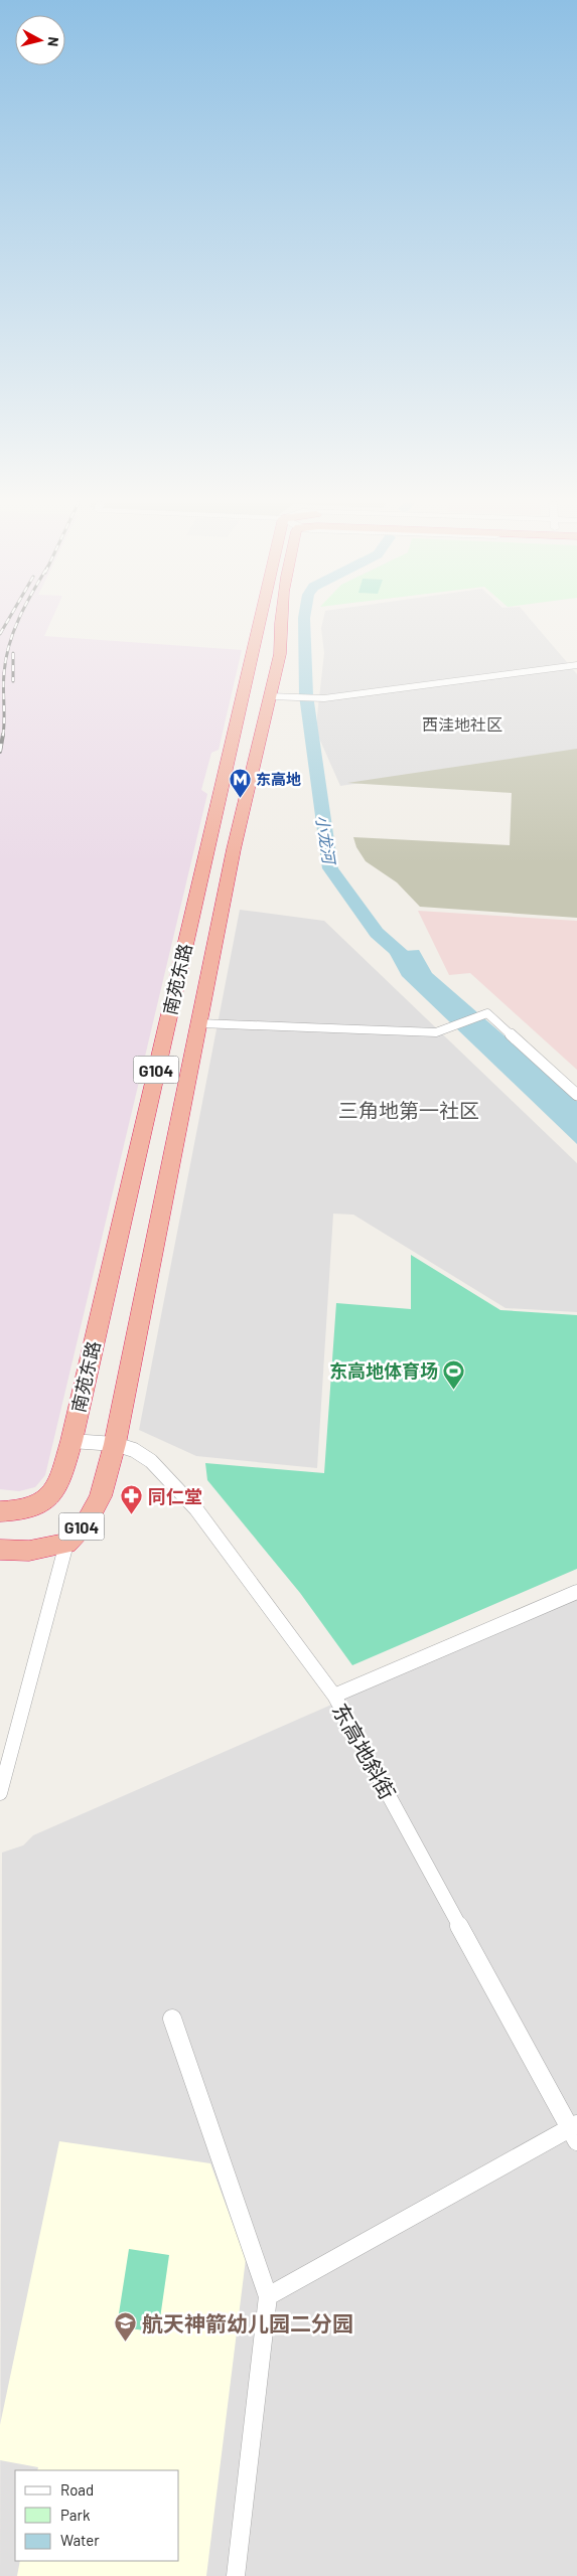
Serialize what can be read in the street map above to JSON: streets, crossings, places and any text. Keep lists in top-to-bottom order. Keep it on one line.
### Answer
{"streets":{"highway":["南苑东路","G104"],"street":["东高地斜街"]},"crossings":[["南苑东路","G104"],["南苑东路","东高地斜街"],["G104","东高地斜街"]],"districts":["西洼地社区","三角地第一社区"],"water":["小龙河"],"places":{"metro station":["东高地"],"sports":["东高地体育场"],"pharmacy":["同仁堂"],"school or university":["航天神箭幼儿园二分园"]},"legend":["Road","Park","Water"],"north":"right"}
